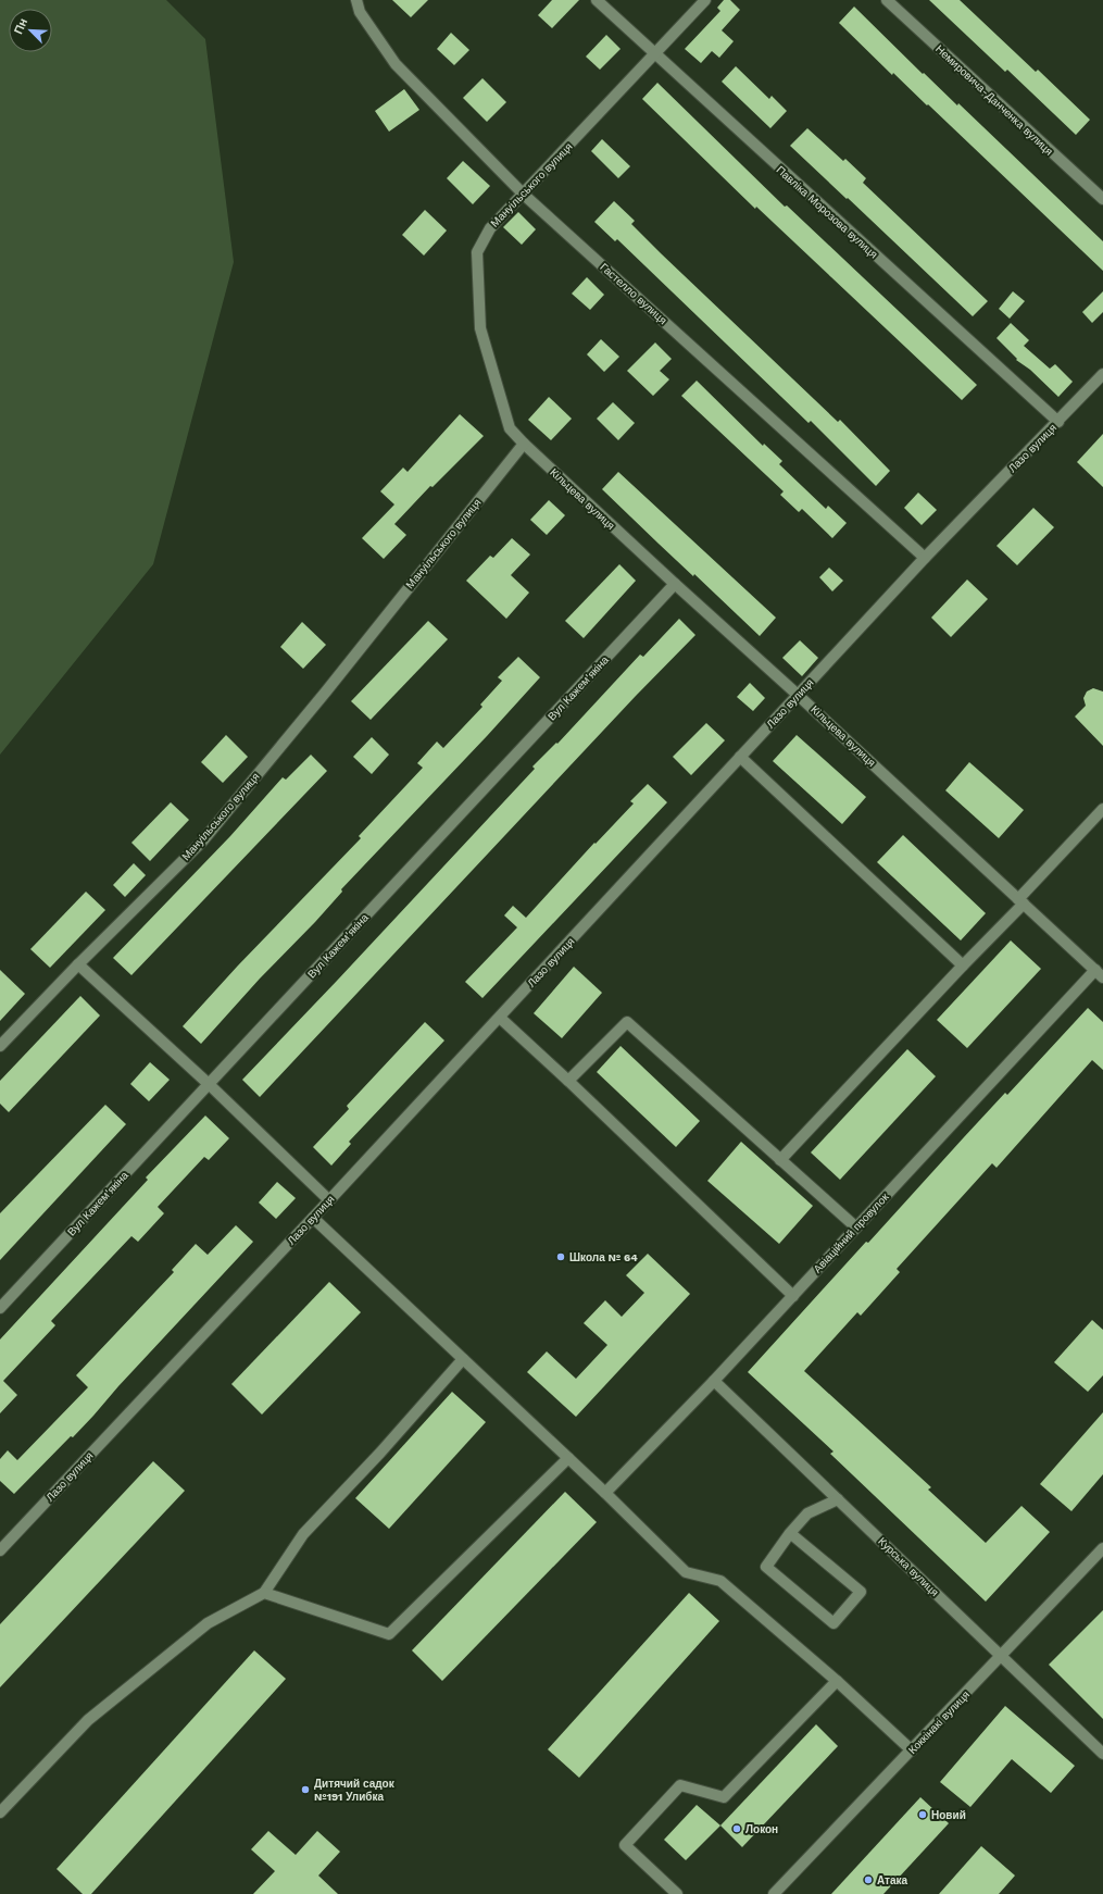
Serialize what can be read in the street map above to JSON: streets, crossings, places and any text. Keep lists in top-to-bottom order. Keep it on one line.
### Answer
{"streets":{"street":["Немировича-Данченка вулиця","Мануільського вулиця","Павліка Морозова вулиця","Гастелло вулиця","Лазо вулиця","Кільцева вулиця","Вул Кажем'якіна","Авіаційний провулок","Курська вулиця","Коккінакі вулиця"]},"crossings":[["Мануільського вулиця","Павліка Морозова вулиця"],["Мануільського вулиця","Гастелло вулиця"],["Мануільського вулиця","Кільцева вулиця"],["Павліка Морозова вулиця","Лазо вулиця"],["Гастелло вулиця","Лазо вулиця"],["Лазо вулиця","Кільцева вулиця"],["Кільцева вулиця","Вул Кажем'якіна"],["Кільцева вулиця","Авіаційний провулок"],["Авіаційний провулок","Курська вулиця"],["Курська вулиця","Коккінакі вулиця"]],"places":["Школа № 64","Дитячий садок №191 Улибка","Новий","Локон","Атака"],"north":"top left"}
